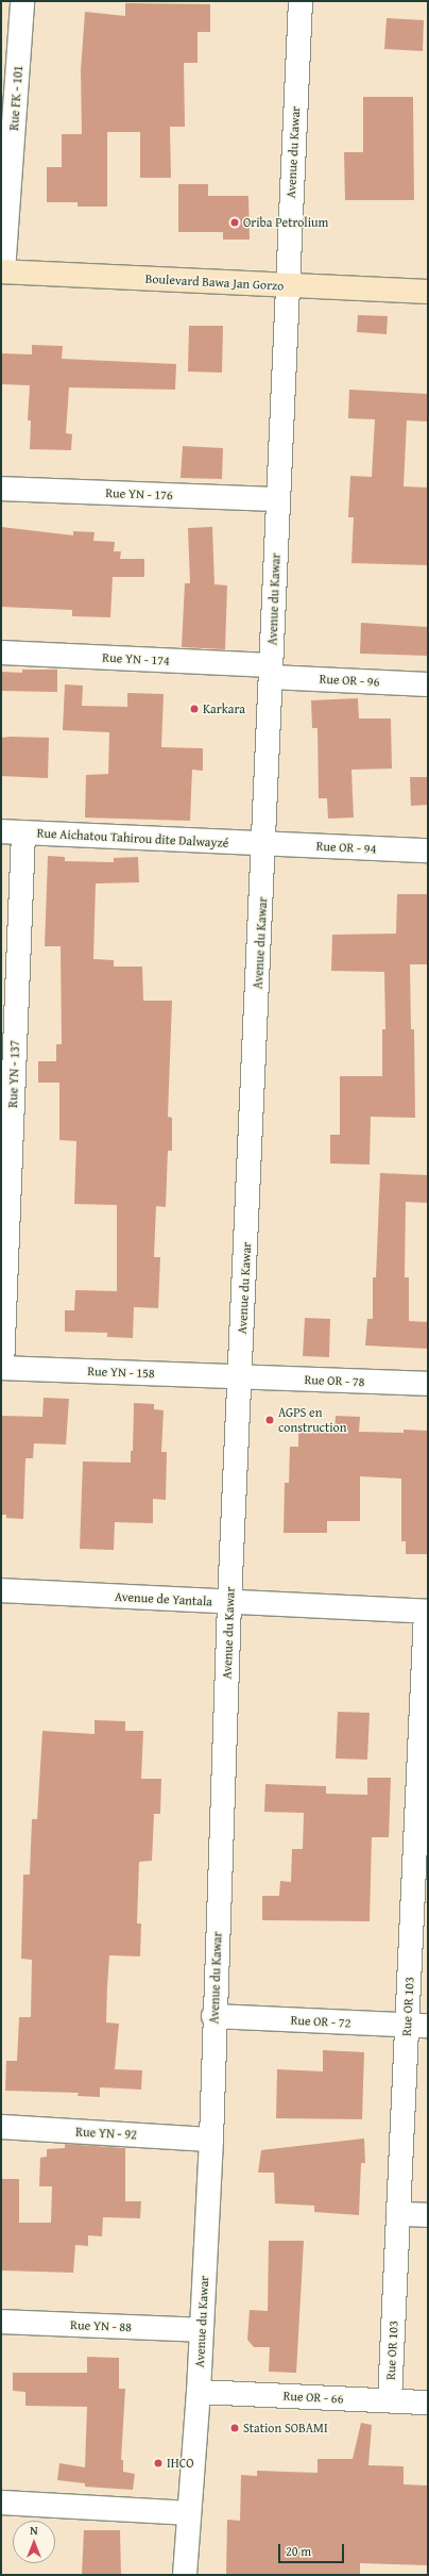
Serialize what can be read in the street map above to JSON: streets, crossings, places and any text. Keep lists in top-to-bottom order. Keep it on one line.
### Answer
{"streets":{"main road":["Boulevard Bawa Jan Gorzo"],"street":["Rue FK - 101","Avenue du Kawar","Rue YN - 176","Rue YN - 174","Rue OR - 96","Rue Aichatou Tahirou dite Dalwayzé","Rue OR - 94","Rue YN - 137","Rue YN - 158","Rue OR - 78","Avenue de Yantala","Rue OR 103","Rue OR - 72","Rue YN - 92","Rue YN - 88","Rue OR - 66"]},"crossings":[["Rue FK - 101","Boulevard Bawa Jan Gorzo"],["Avenue du Kawar","Boulevard Bawa Jan Gorzo"],["Avenue du Kawar","Rue YN - 176"],["Avenue du Kawar","Rue YN - 174"],["Avenue du Kawar","Rue OR - 96"],["Avenue du Kawar","Rue Aichatou Tahirou dite Dalwayzé"],["Avenue du Kawar","Rue OR - 94"],["Avenue du Kawar","Rue YN - 158"],["Avenue du Kawar","Rue OR - 78"],["Avenue du Kawar","Avenue de Yantala"],["Avenue du Kawar","Rue OR - 72"],["Avenue du Kawar","Rue YN - 92"],["Avenue du Kawar","Rue YN - 88"],["Avenue du Kawar","Rue OR - 66"],["Rue YN - 174","Rue OR - 96"],["Rue Aichatou Tahirou dite Dalwayzé","Rue OR - 94"],["Rue Aichatou Tahirou dite Dalwayzé","Rue YN - 137"],["Rue YN - 137","Rue YN - 158"],["Rue YN - 158","Rue OR - 78"],["Avenue de Yantala","Rue OR 103"],["Rue OR 103","Rue OR - 72"],["Rue OR 103","Rue OR - 66"]],"places":["Oriba Petrolium","Karkara","AGPS en construction","Station SOBAMI","IHCO"],"scale_bar":"20 m","north":"top"}
